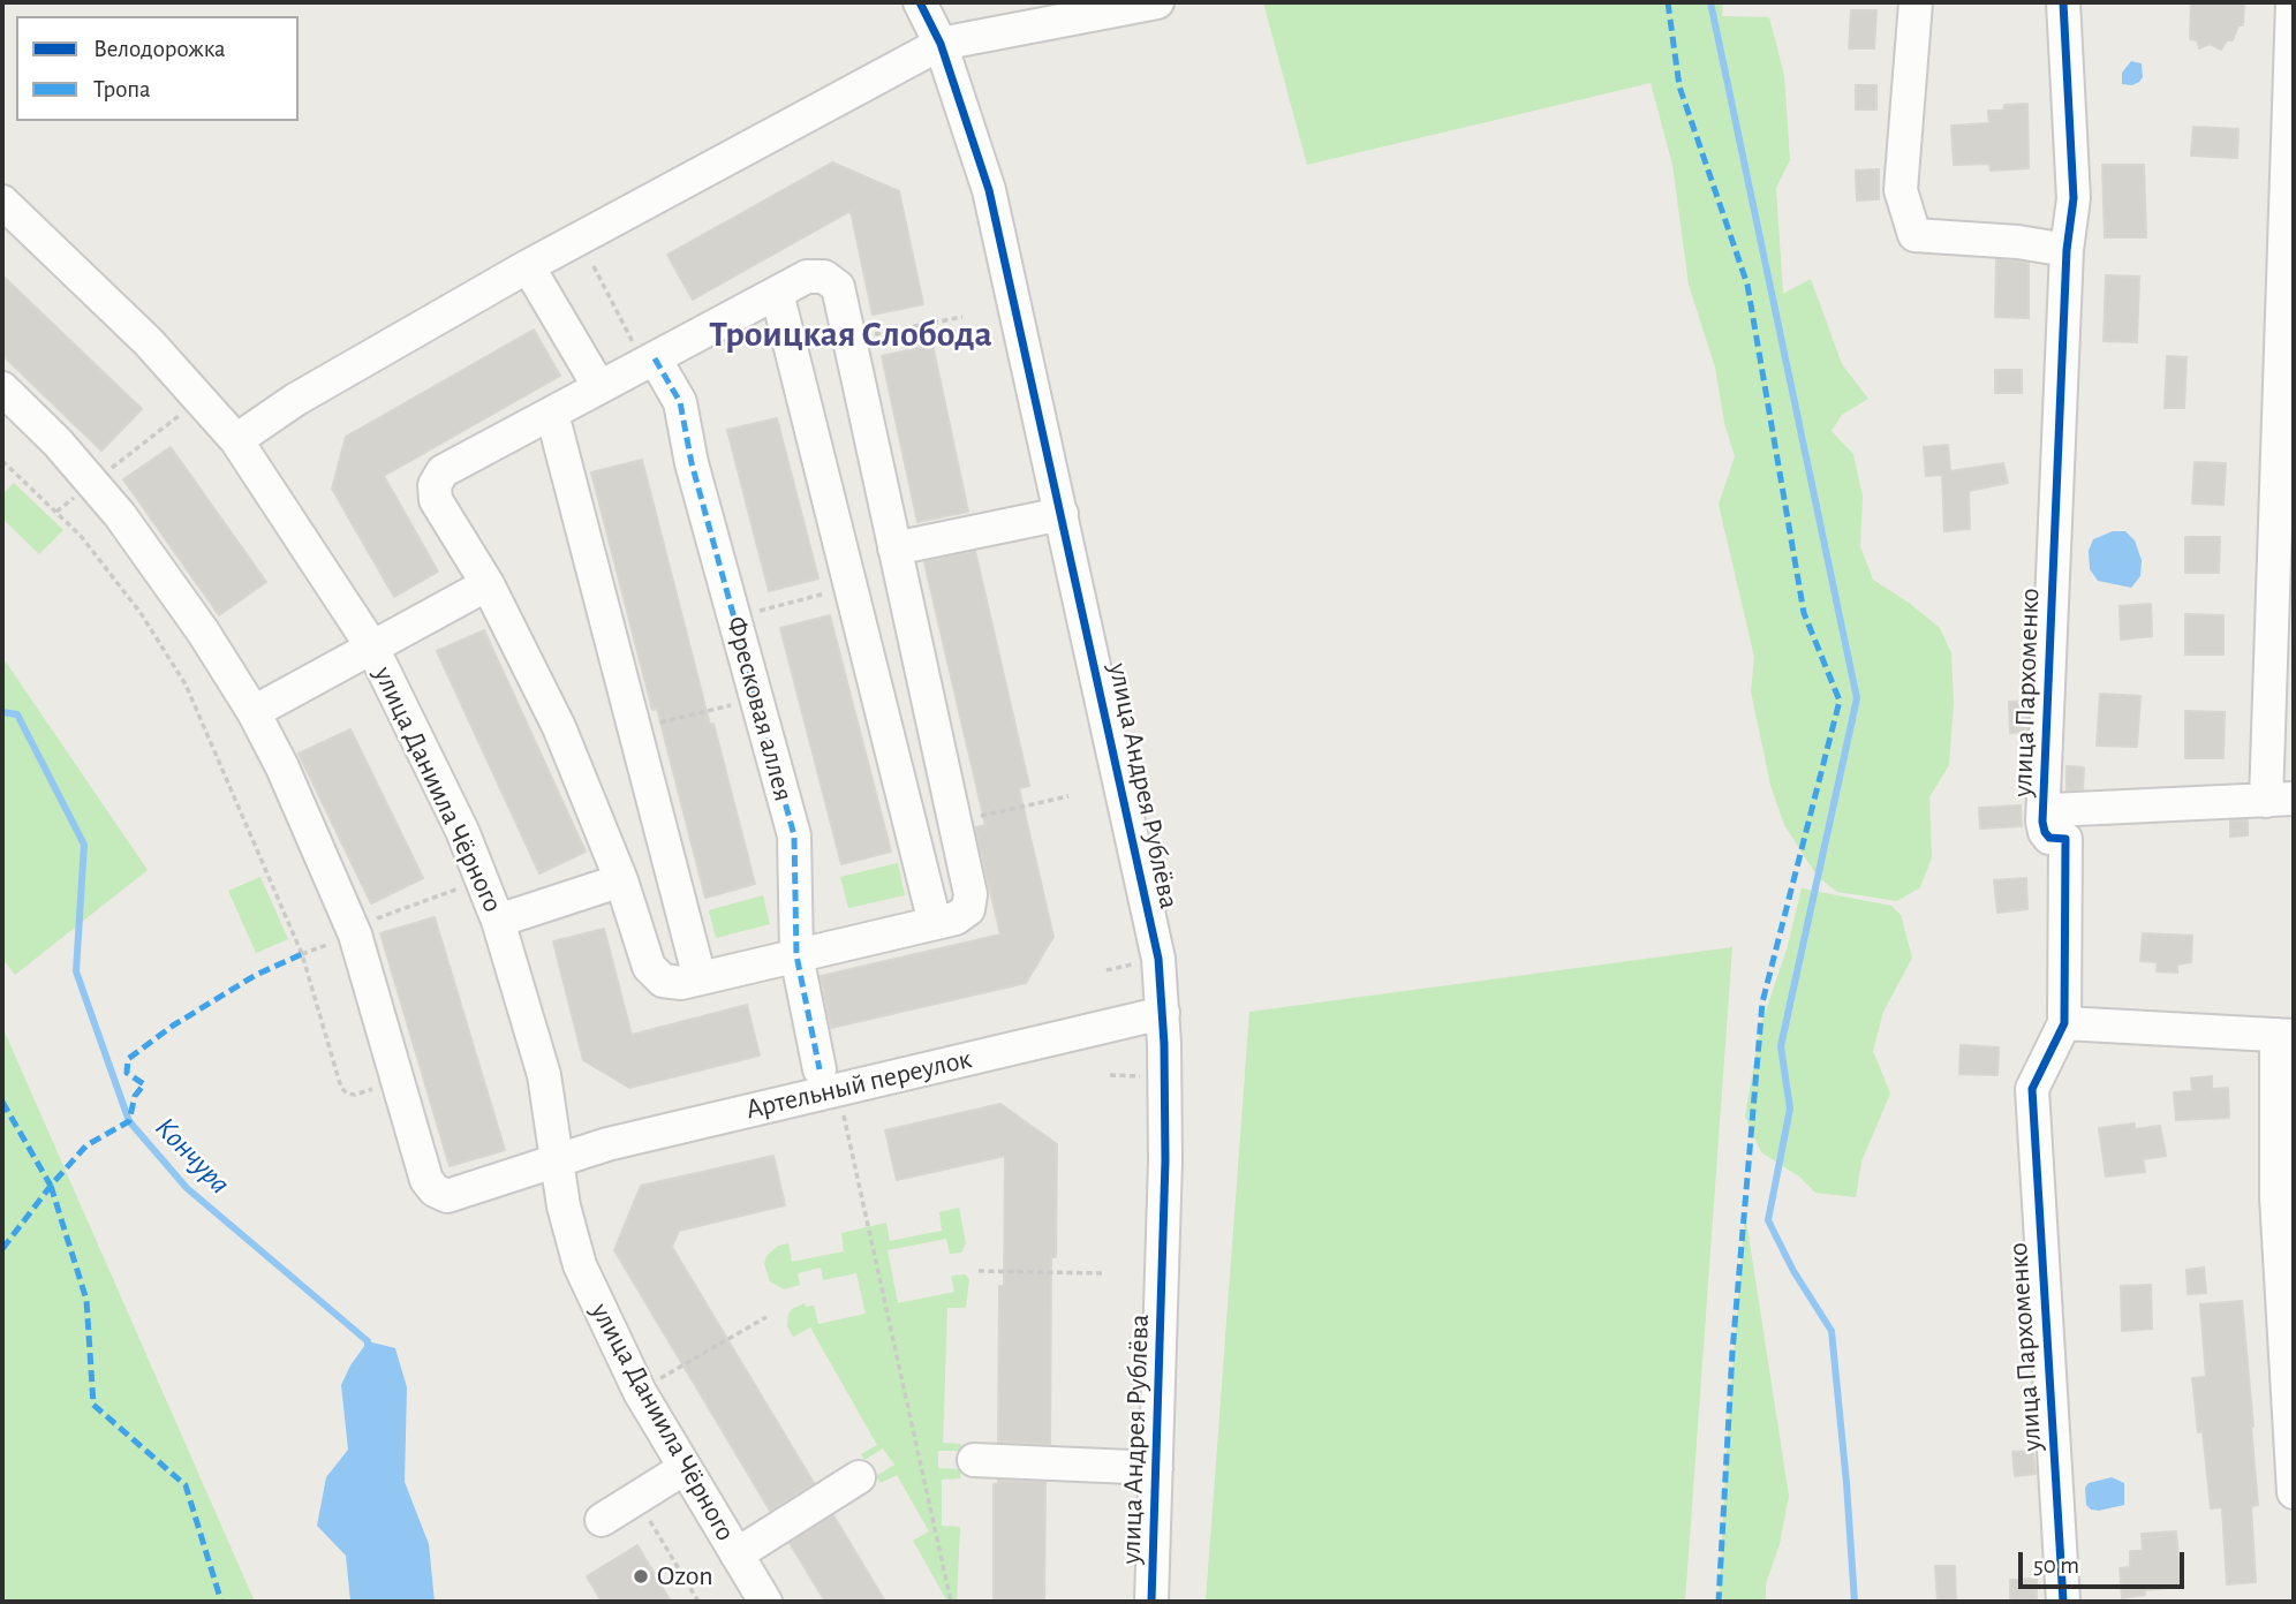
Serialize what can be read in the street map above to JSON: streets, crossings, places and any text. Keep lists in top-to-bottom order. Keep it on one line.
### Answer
{"streets":{"street":["улица Пархоменко","Фресковая аллея","улица Андрея Рублёва","улица Даниила Чёрного","Артельный переулок"]},"crossings":[["улица Андрея Рублёва","Артельный переулок"],["улица Даниила Чёрного","Артельный переулок"]],"districts":["Троицкая Слобода"],"water":["Кончура"],"places":["Ozon"],"legend":["Велодорожка","Тропа"],"scale_bar":"50 m"}
